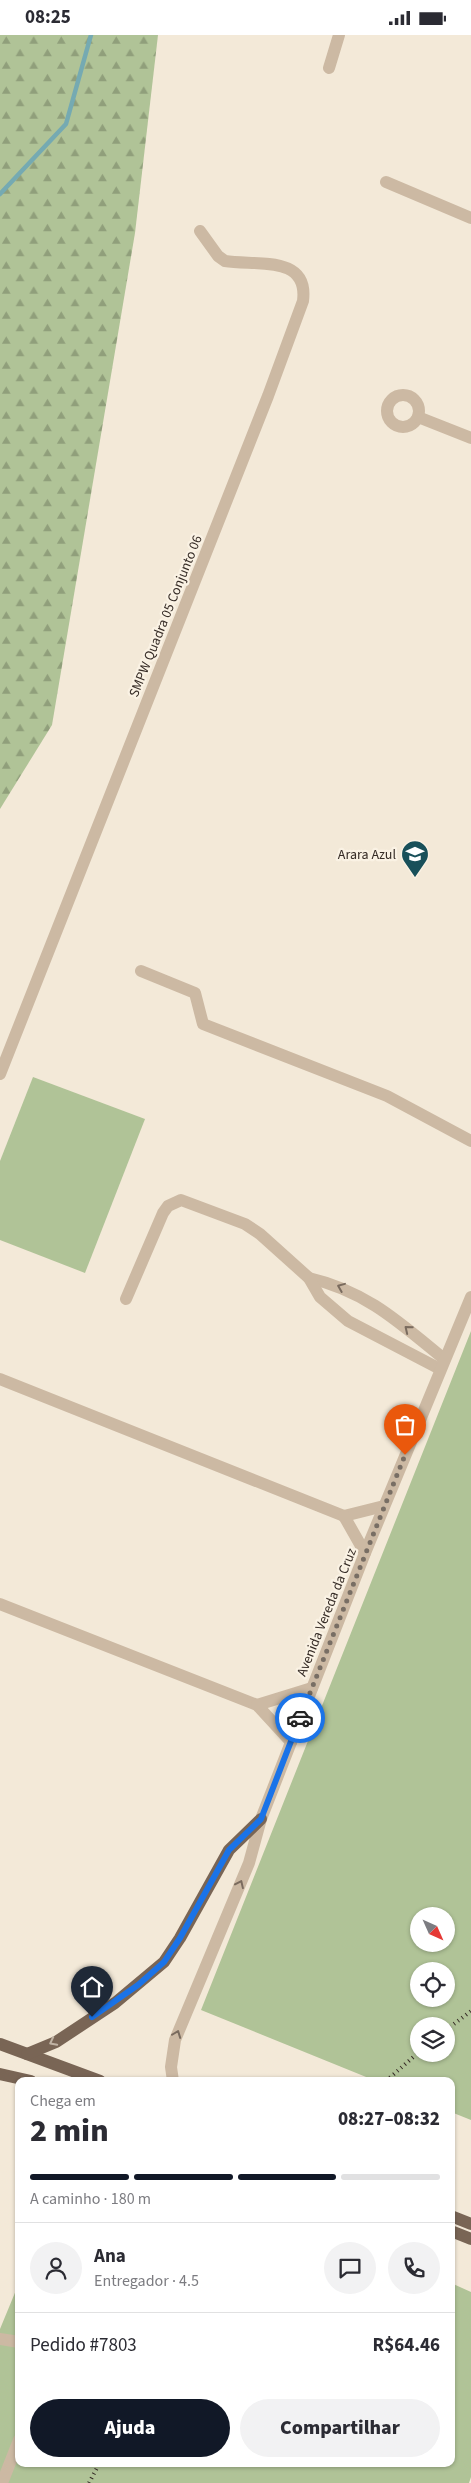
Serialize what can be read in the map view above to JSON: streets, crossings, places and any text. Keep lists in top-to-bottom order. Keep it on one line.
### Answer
{"streets":{"street":["SMPW Quadra 05 Conjunto 06","Avenida Vereda da Cruz"]},"places":{"school or university":["Arara Azul"]},"north":"bottom right","page":{"status":"08:25","heading":["2 min","Chega em","08:27–08:32"],"panel":["Ana","Entregador · 4.5","Pedido #7803","R$64.46"],"bar":"A caminho · 180 m","buttons":["Ajuda","Compartilhar"]}}
